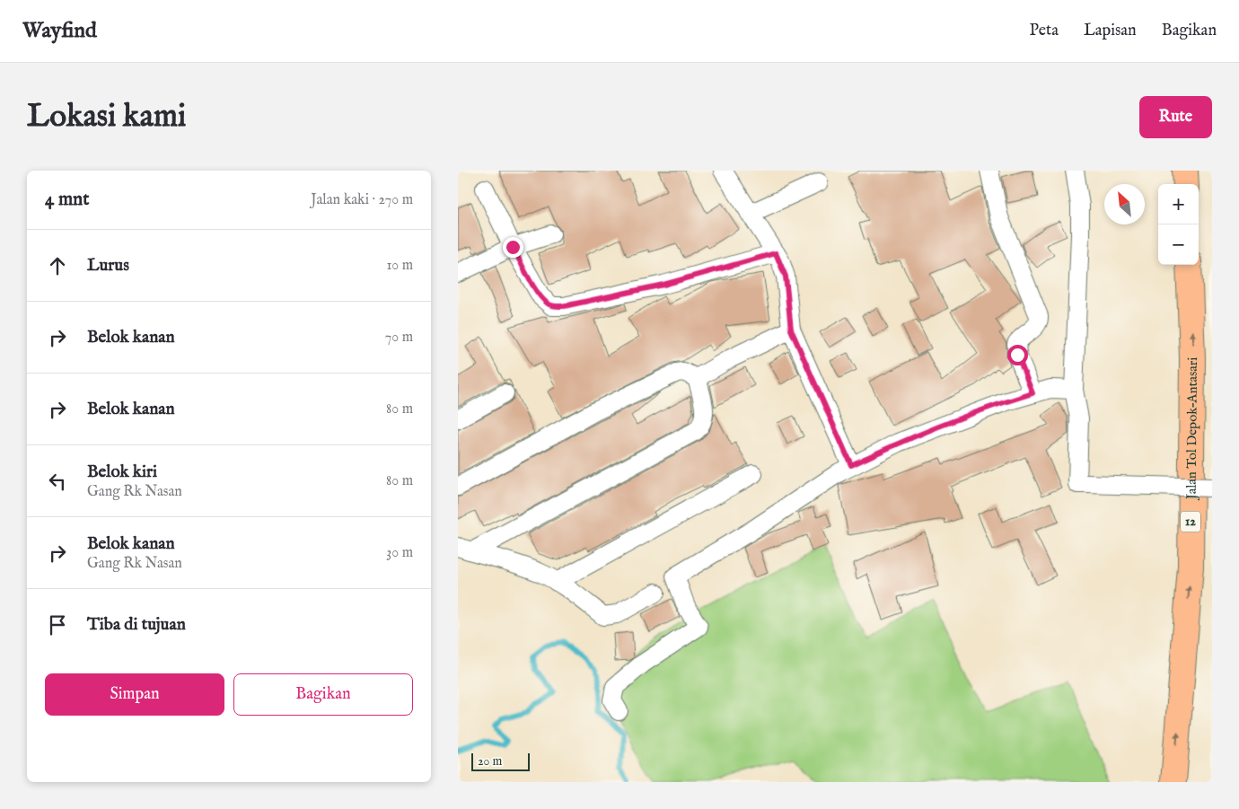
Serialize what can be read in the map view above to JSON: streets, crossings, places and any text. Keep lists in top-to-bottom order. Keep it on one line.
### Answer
{"streets":{"highway":["Jalan Tol Depok–Antasari","12"]},"one_way":["Jalan Tol Depok–Antasari"],"scale_bar":"20 m","north":"top left","page":{"header":"Wayfind","nav":["Peta","Lapisan","Bagikan"],"buttons":["Rute",["Simpan","Bagikan"]],"title":"Lokasi kami","heading":["4 mnt","Jalan kaki · 270 m"],"map_buttons":["+","−"],"list":[["Lurus","10 m"],["Belok kanan","70 m"],["Belok kanan","80 m"],["Belok kiri","Gang Rk Nasan","80 m"],["Belok kanan","Gang Rk Nasan","30 m"],"Tiba di tujuan"],"scale":"20 m"}}
